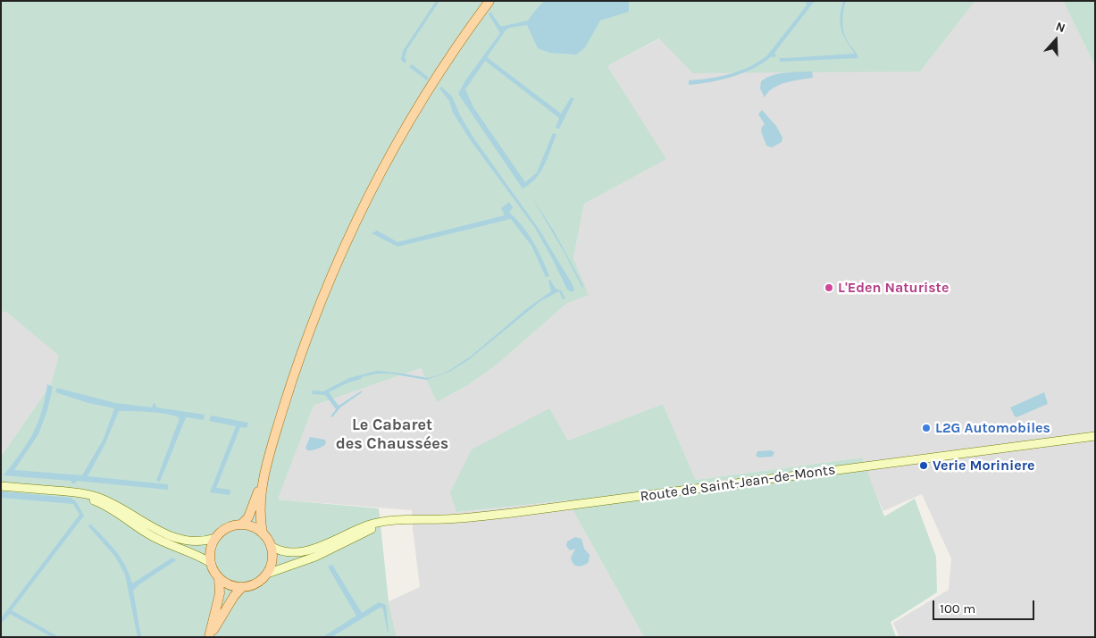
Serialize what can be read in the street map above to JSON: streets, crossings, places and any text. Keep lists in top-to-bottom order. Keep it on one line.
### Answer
{"streets":{"main road":["Route de Saint-Jean-de-Monts"]},"districts":["Le Cabaret des Chaussées"],"places":["L'Eden Naturiste","L2G Automobiles","Verie Moriniere"],"scale_bar":"100 m","north":"top"}
